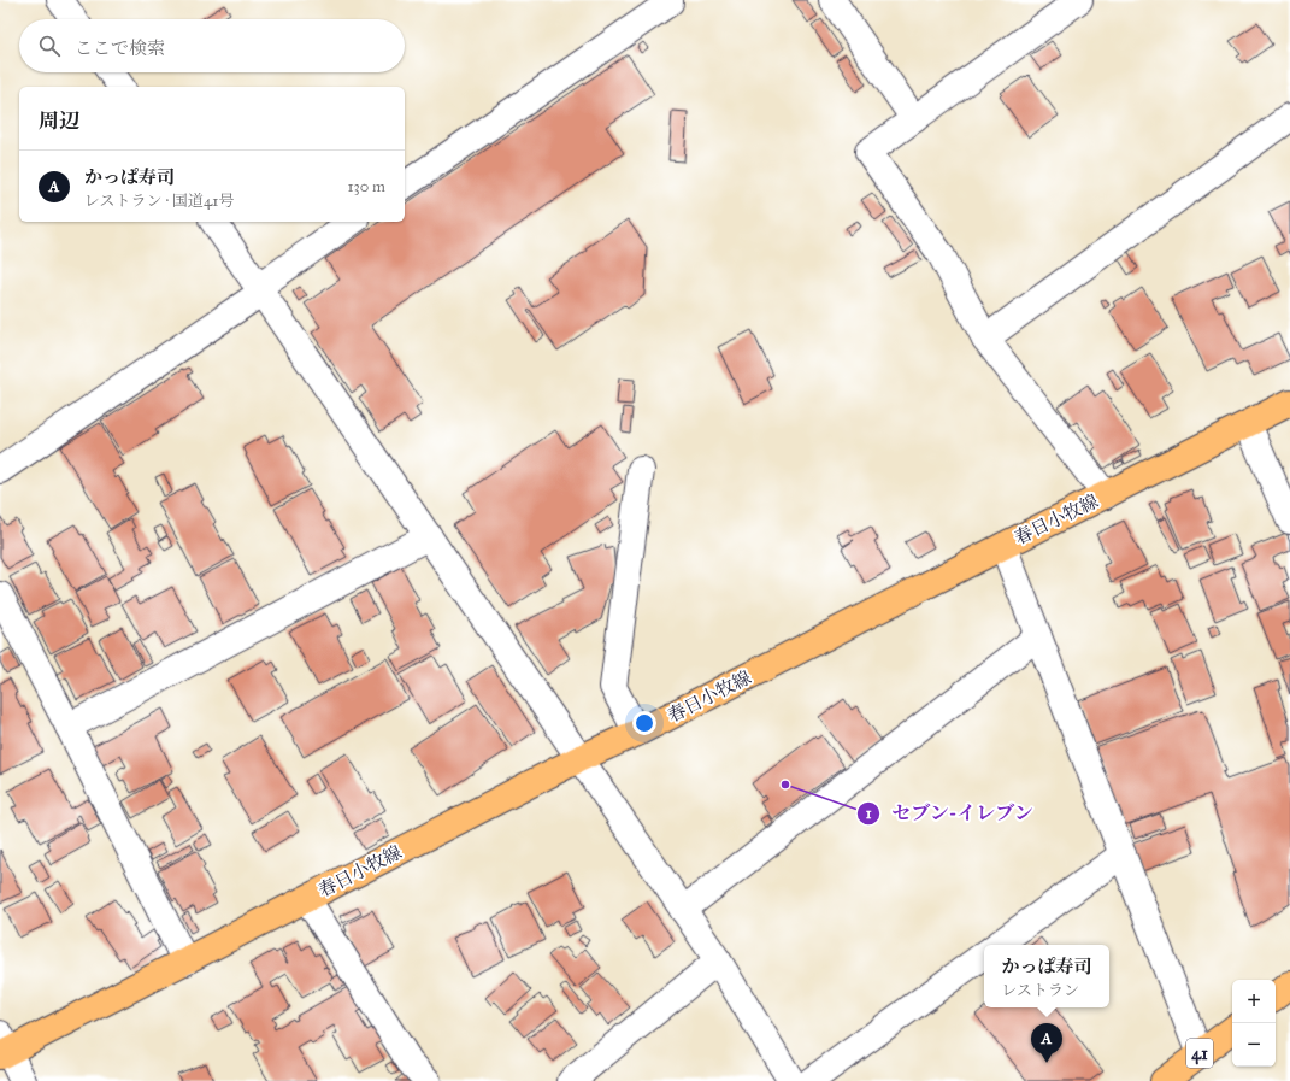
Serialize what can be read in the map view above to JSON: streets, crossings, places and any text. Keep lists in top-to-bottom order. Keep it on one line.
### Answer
{"streets":{"main road":["春日小牧線","41"]},"places":["セブン-イレブン"],"page":{"search":"ここで検索","heading":"周辺","list":[{"mark":"A","name":"かっぱ寿司","note":"レストラン · 国道41号","value":"130 m"}],"popup":["かっぱ寿司","レストラン"],"map_buttons":["+","−"],"pins":"A"}}
